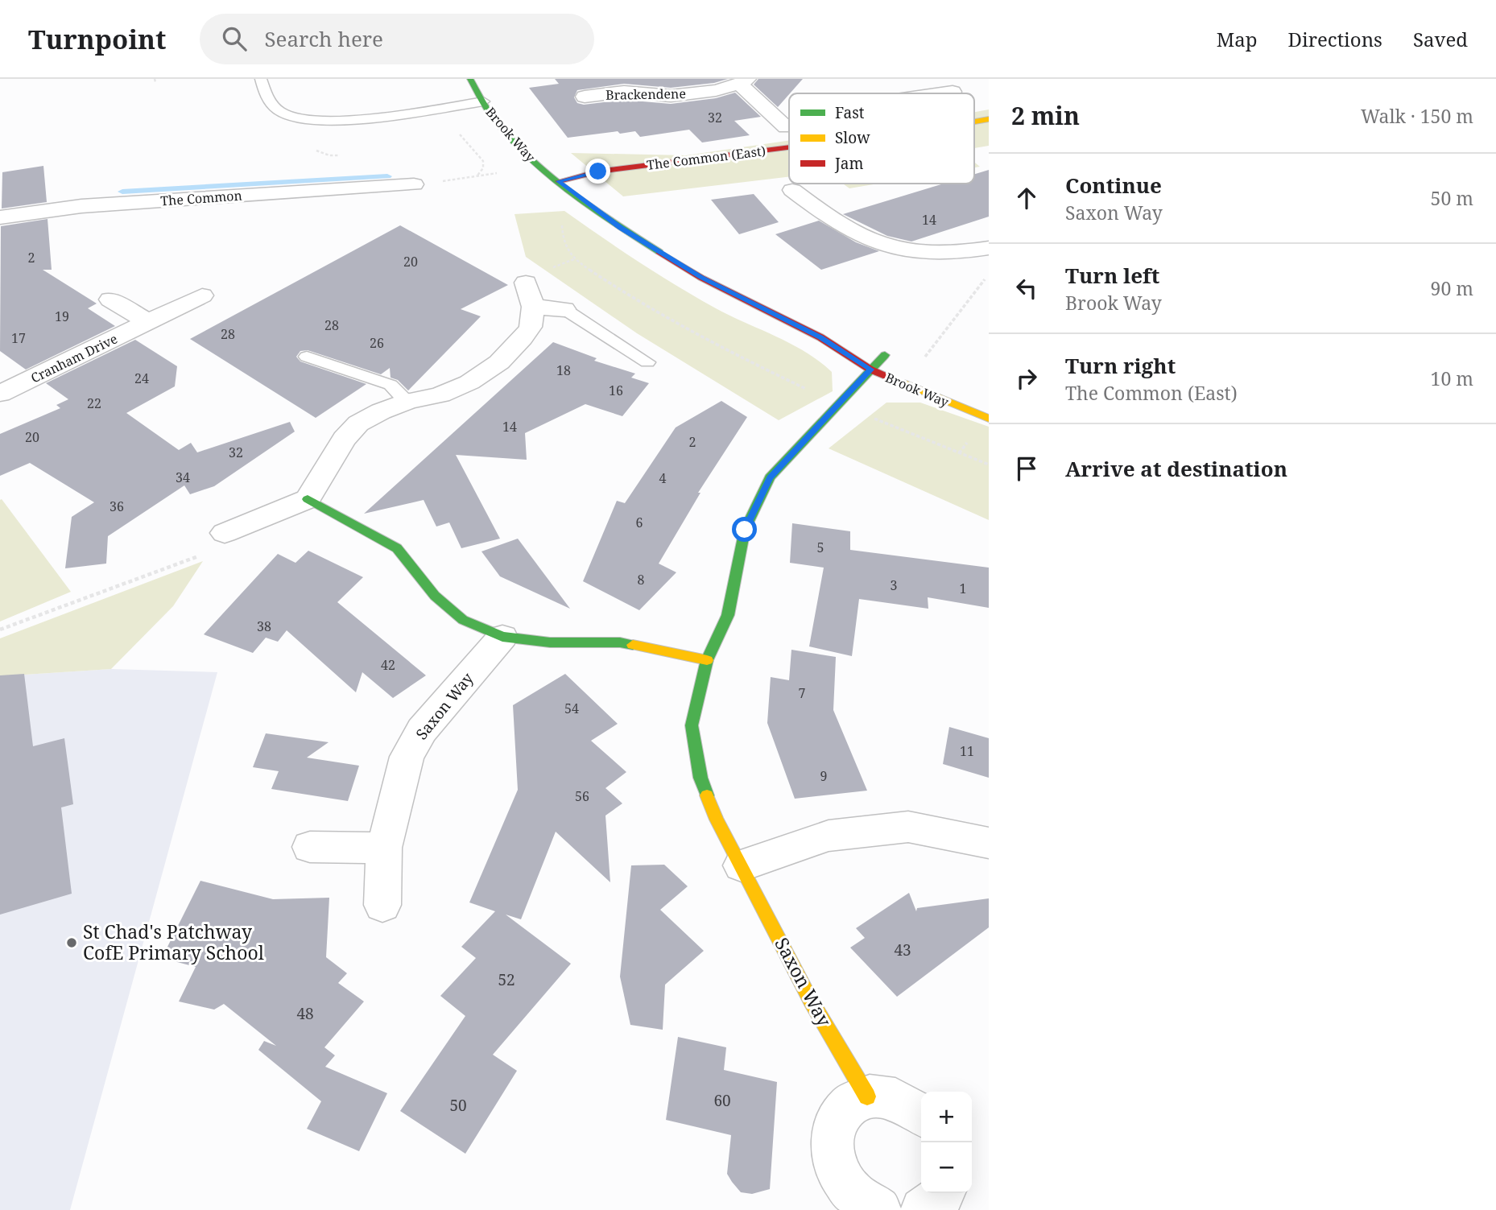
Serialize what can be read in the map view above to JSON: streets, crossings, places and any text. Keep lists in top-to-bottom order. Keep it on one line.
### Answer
{"streets":{"street":["Brackendene","Brook Way","The Common (East)","The Common","Cranham Drive","Saxon Way"]},"crossings":[["Brook Way","The Common (East)"],["Brook Way","Saxon Way"]],"places":["St Chad's Patchway CofE Primary School"],"house_numbers":["32","14","2","20","19","28","28","17","26","18","24","16","22","14","20","2","32","34","4","36","6","5","8","3","1","38","42","7","54","11","9","56","43","52","48","60","50"],"legend":["Fast","Slow","Jam"],"page":{"header":"Turnpoint","search":"Search here","nav":["Map","Directions","Saved"],"heading":["2 min","Walk · 150 m"],"list":[["Continue","Saxon Way","50 m"],["Turn left","Brook Way","90 m"],["Turn right","The Common (East)","10 m"],"Arrive at destination"],"map_buttons":["+","−"]}}
